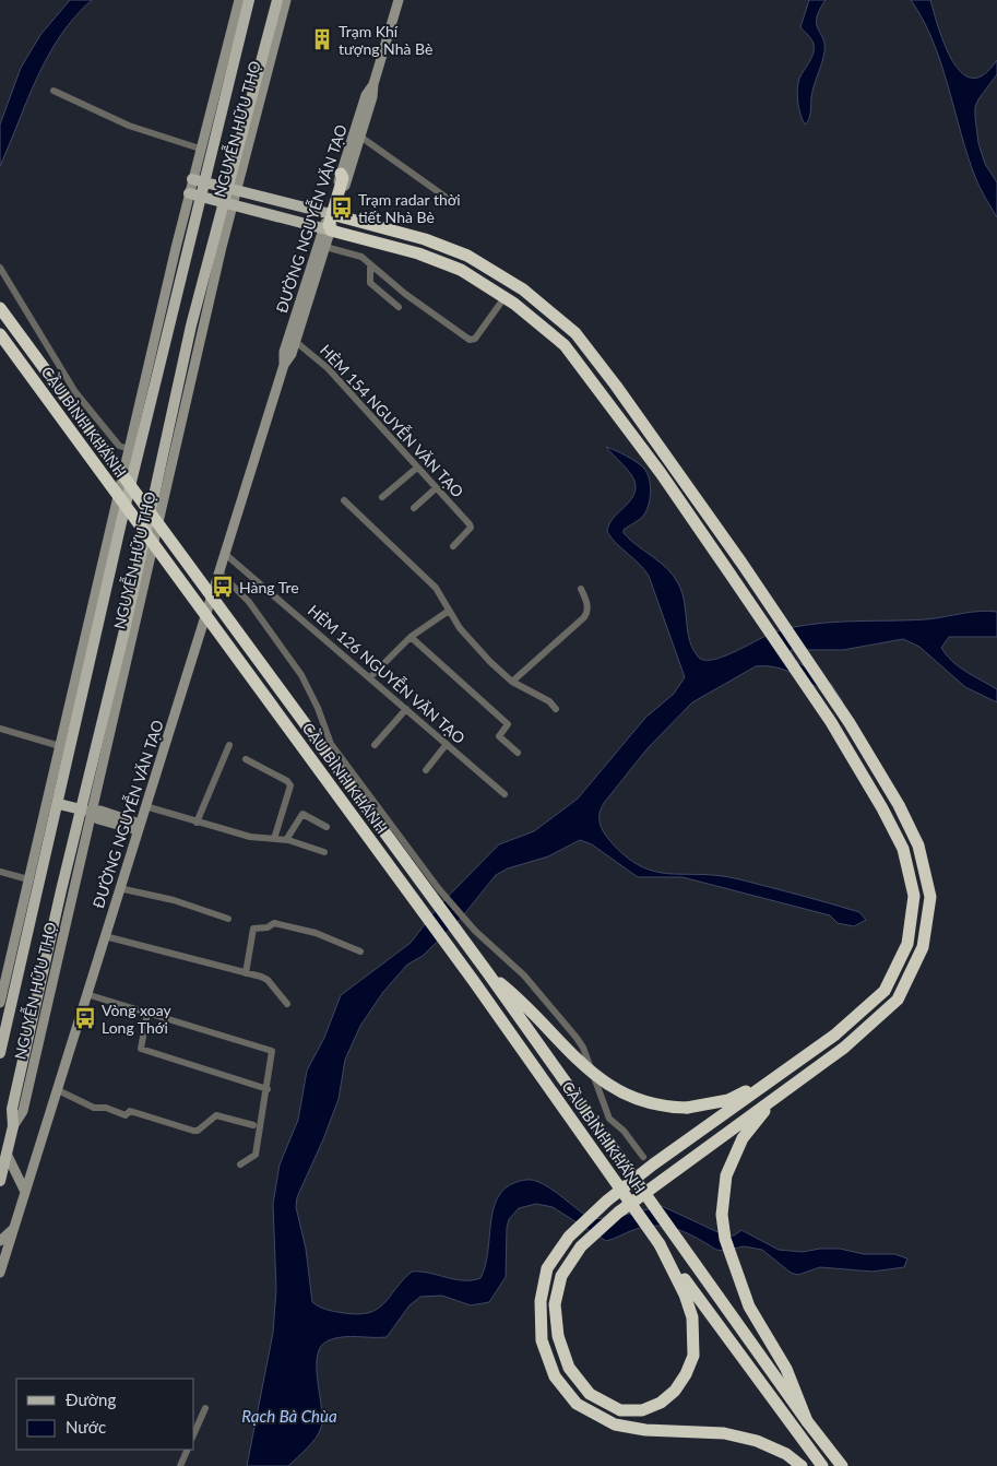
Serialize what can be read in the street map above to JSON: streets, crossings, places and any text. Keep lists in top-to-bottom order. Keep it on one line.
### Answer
{"streets":{"highway":["CẦU BÌNH KHÁNH"],"main road":["NGUYỄN HỮU THỌ","ĐƯỜNG NGUYỄN VĂN TẠO"],"street":["HẺM 154 NGUYỄN VĂN TẠO","HẺM 126 NGUYỄN VĂN TẠO"]},"crossings":[["ĐƯỜNG NGUYỄN VĂN TẠO","HẺM 154 NGUYỄN VĂN TẠO"],["ĐƯỜNG NGUYỄN VĂN TẠO","HẺM 126 NGUYỄN VĂN TẠO"]],"water":["Rạch Bà Chùa"],"places":{"building":["Trạm Khí tượng Nhà Bè"],"bus stop":["Trạm radar thời tiết Nhà Bè","Hàng Tre","Vòng xoay Long Thới"]},"legend":["Đường","Nước"]}
